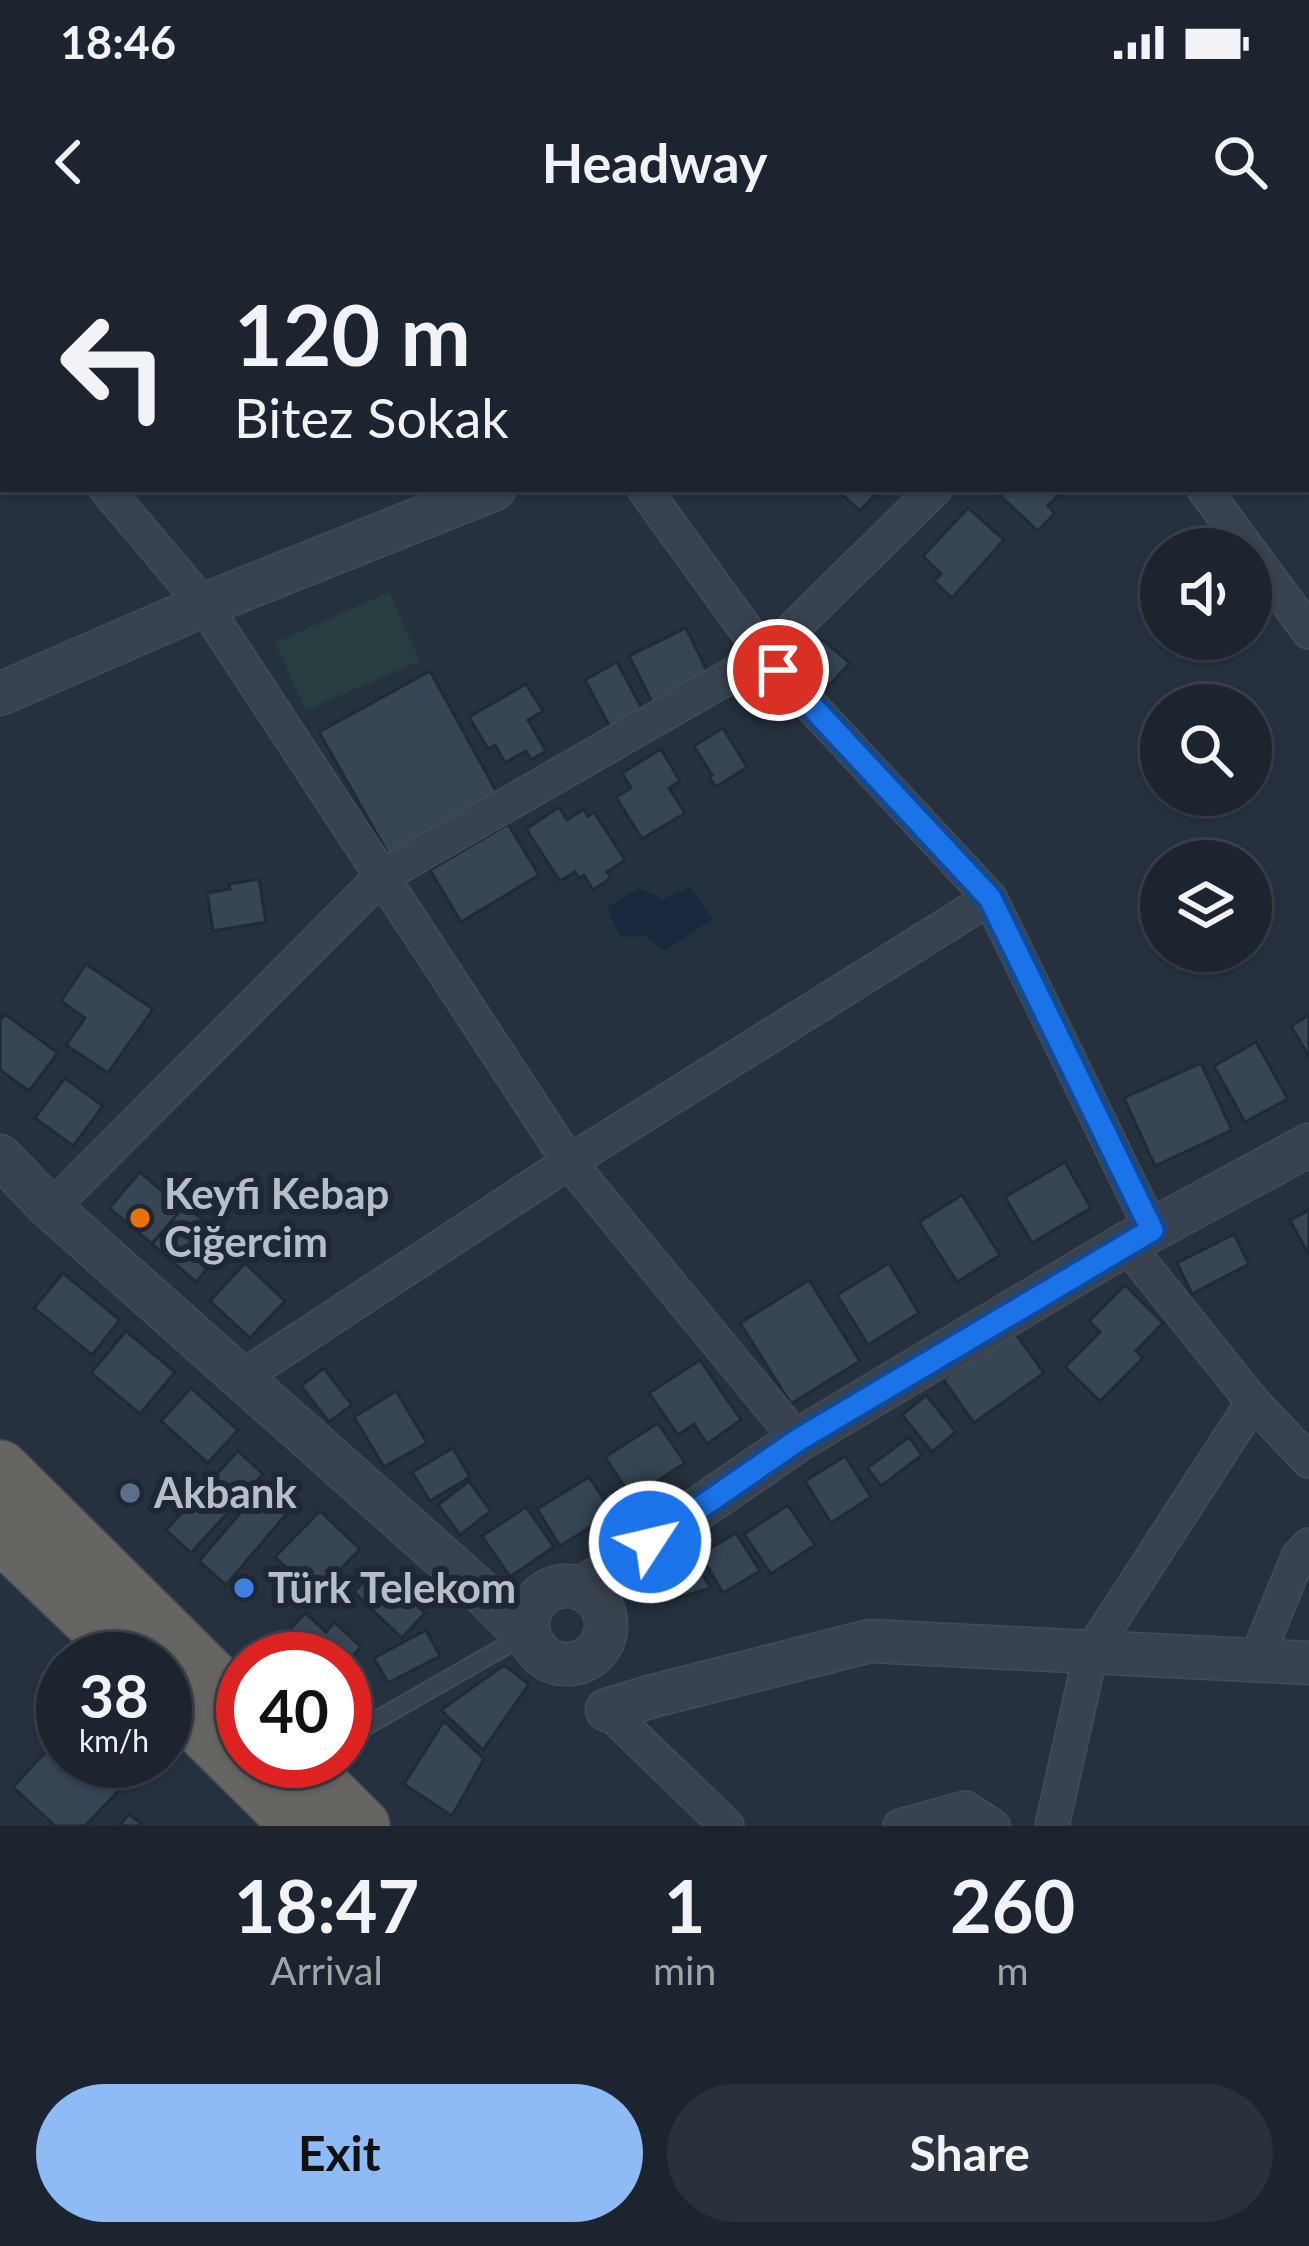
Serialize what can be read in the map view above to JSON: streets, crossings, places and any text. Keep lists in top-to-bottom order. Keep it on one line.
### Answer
{"places":["Keyfi Kebap Ciğercim","Akbank","Türk Telekom"],"page":{"status":"18:46","header":"Headway","turn":["120 m","Bitez Sokak"],"speed":"38 km/h","limit":"40","eta":["18:47","Arrival","1","min","260","m"],"buttons":["Exit","Share"]}}
